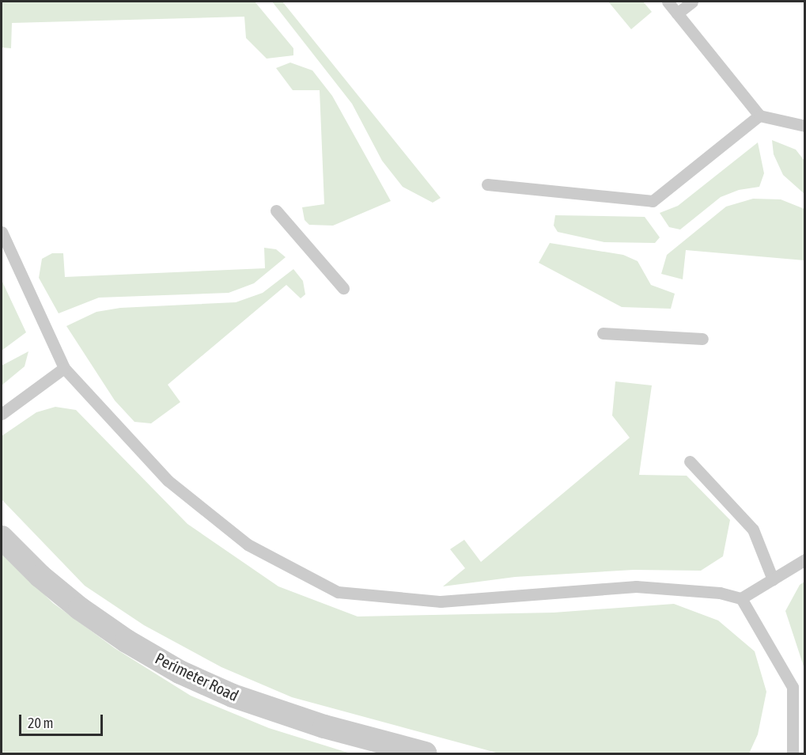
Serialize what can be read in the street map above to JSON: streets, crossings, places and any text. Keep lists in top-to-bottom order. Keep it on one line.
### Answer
{"streets":{"street":["Perimeter Road"]},"scale_bar":"20 m"}
